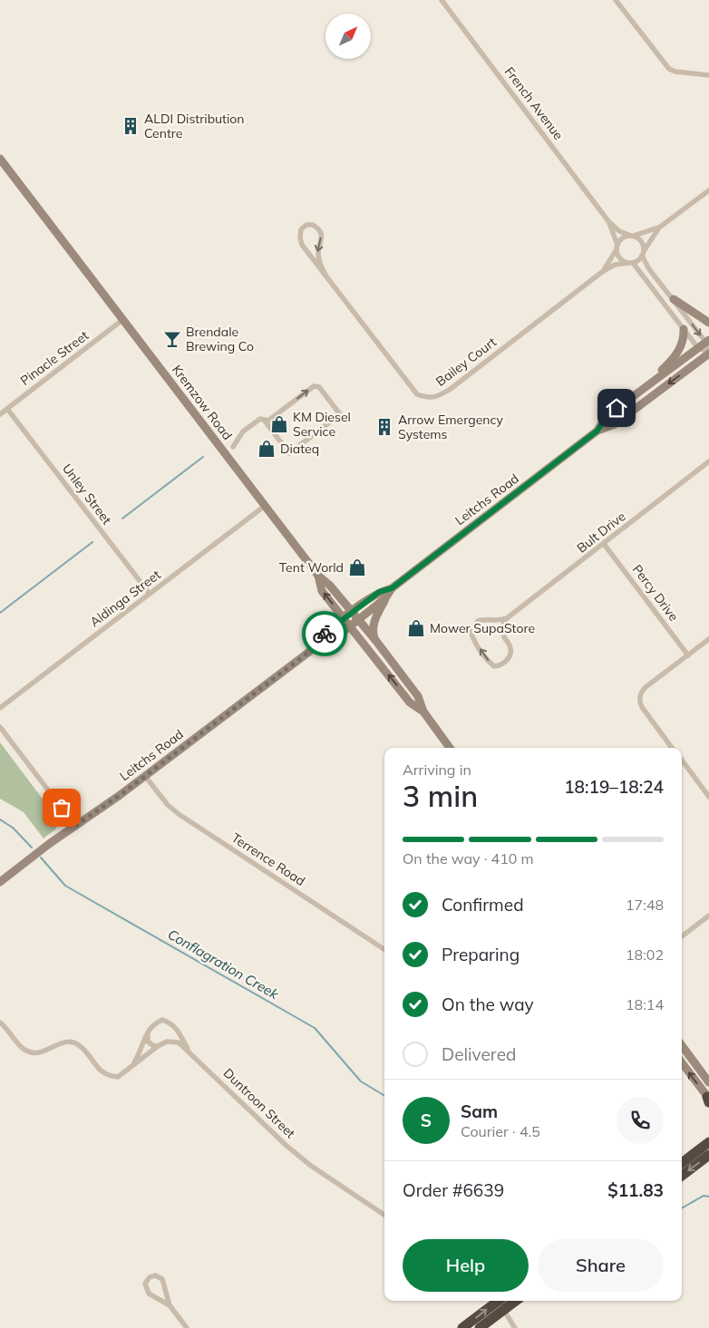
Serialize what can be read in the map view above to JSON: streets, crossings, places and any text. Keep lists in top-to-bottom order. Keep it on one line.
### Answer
{"streets":{"street":["French Avenue","Pinacle Street","Bailey Court","Kremzow Road","Unley Street","Leitchs Road","Bult Drive","Percy Drive","Aldinga Street","Terrence Road","Duntroon Street"]},"crossings":[["French Avenue","Bailey Court"],["Pinacle Street","Kremzow Road"],["Pinacle Street","Unley Street"],["Kremzow Road","Leitchs Road"],["Kremzow Road","Aldinga Street"],["Unley Street","Aldinga Street"],["Leitchs Road","Terrence Road"],["Bult Drive","Percy Drive"]],"water":["Conflagration Creek"],"places":{"building":["ALDI Distribution Centre","Arrow Emergency Systems"],"bar":["Brendale Brewing Co"],"shop":["KM Diesel Service","Diateq","Tent World","Mower SupaStore"]},"north":"top right","page":{"heading":["3 min","Arriving in","18:19–18:24"],"panel":["Sam","Courier · 4.5","Order #6639","$11.83"],"bar":"On the way · 410 m","list":[["Confirmed","17:48"],["Preparing","18:02"],["On the way","18:14"],"Delivered"],"round":"S","buttons":["Help","Share"]}}
